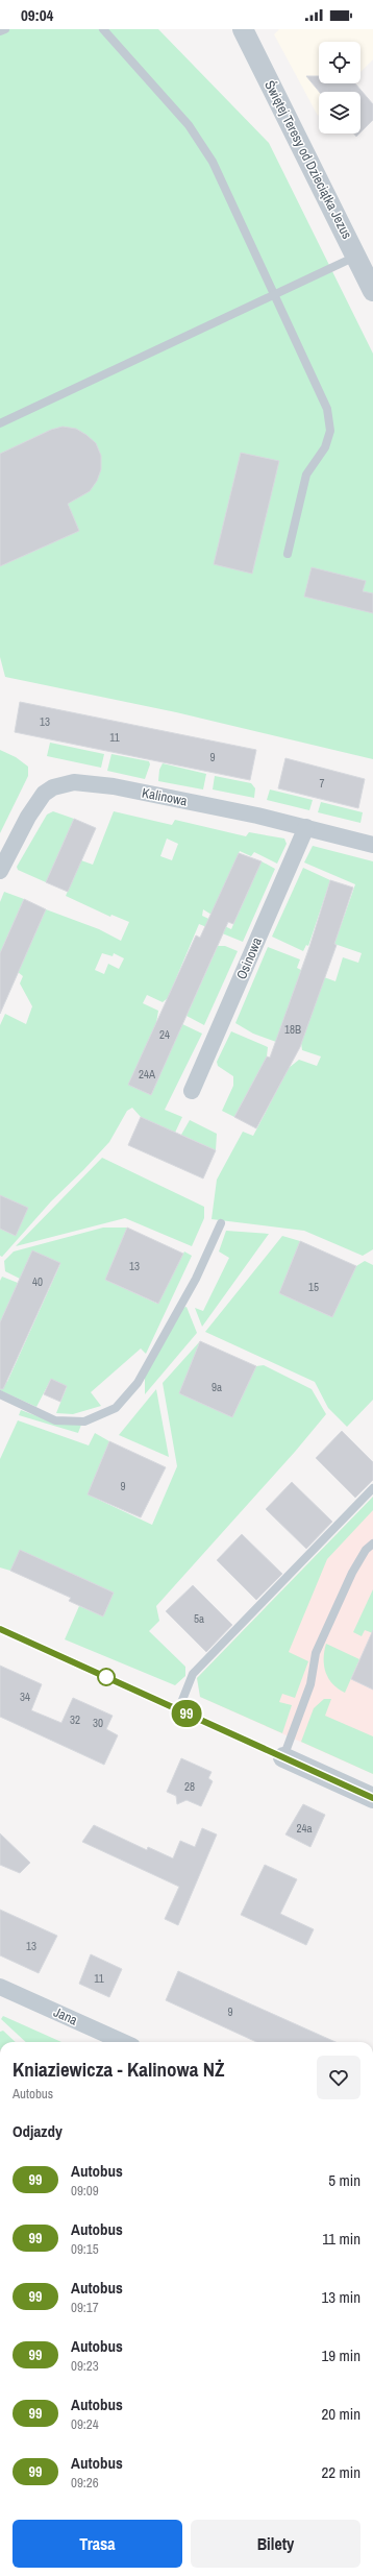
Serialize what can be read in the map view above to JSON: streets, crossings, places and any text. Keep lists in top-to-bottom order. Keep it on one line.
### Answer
{"streets":{"street":["Świętej Teresy od Dzieciątka Jezus","Kalinowa","Osinowa","Jana"]},"crossings":[["Kalinowa","Osinowa"]],"lines":["bus line 99"],"house_numbers":["13","11","9","7","18B","24","24A","13","40","15","9a","9","5a","34","32","30","28","24a","13","11","9"],"page":{"status":"09:04","on_map":"99","heading":[["Kniaziewicza - Kalinowa NŻ","Autobus"],"Odjazdy"],"list":[{"mark":"99","name":"Autobus","note":"09:09","value":"5 min"},{"mark":"99","name":"Autobus","note":"09:15","value":"11 min"},{"mark":"99","name":"Autobus","note":"09:17","value":"13 min"},{"mark":"99","name":"Autobus","note":"09:23","value":"19 min"},{"mark":"99","name":"Autobus","note":"09:24","value":"20 min"},{"mark":"99","name":"Autobus","note":"09:26","value":"22 min"}],"buttons":["Trasa","Bilety"]}}
